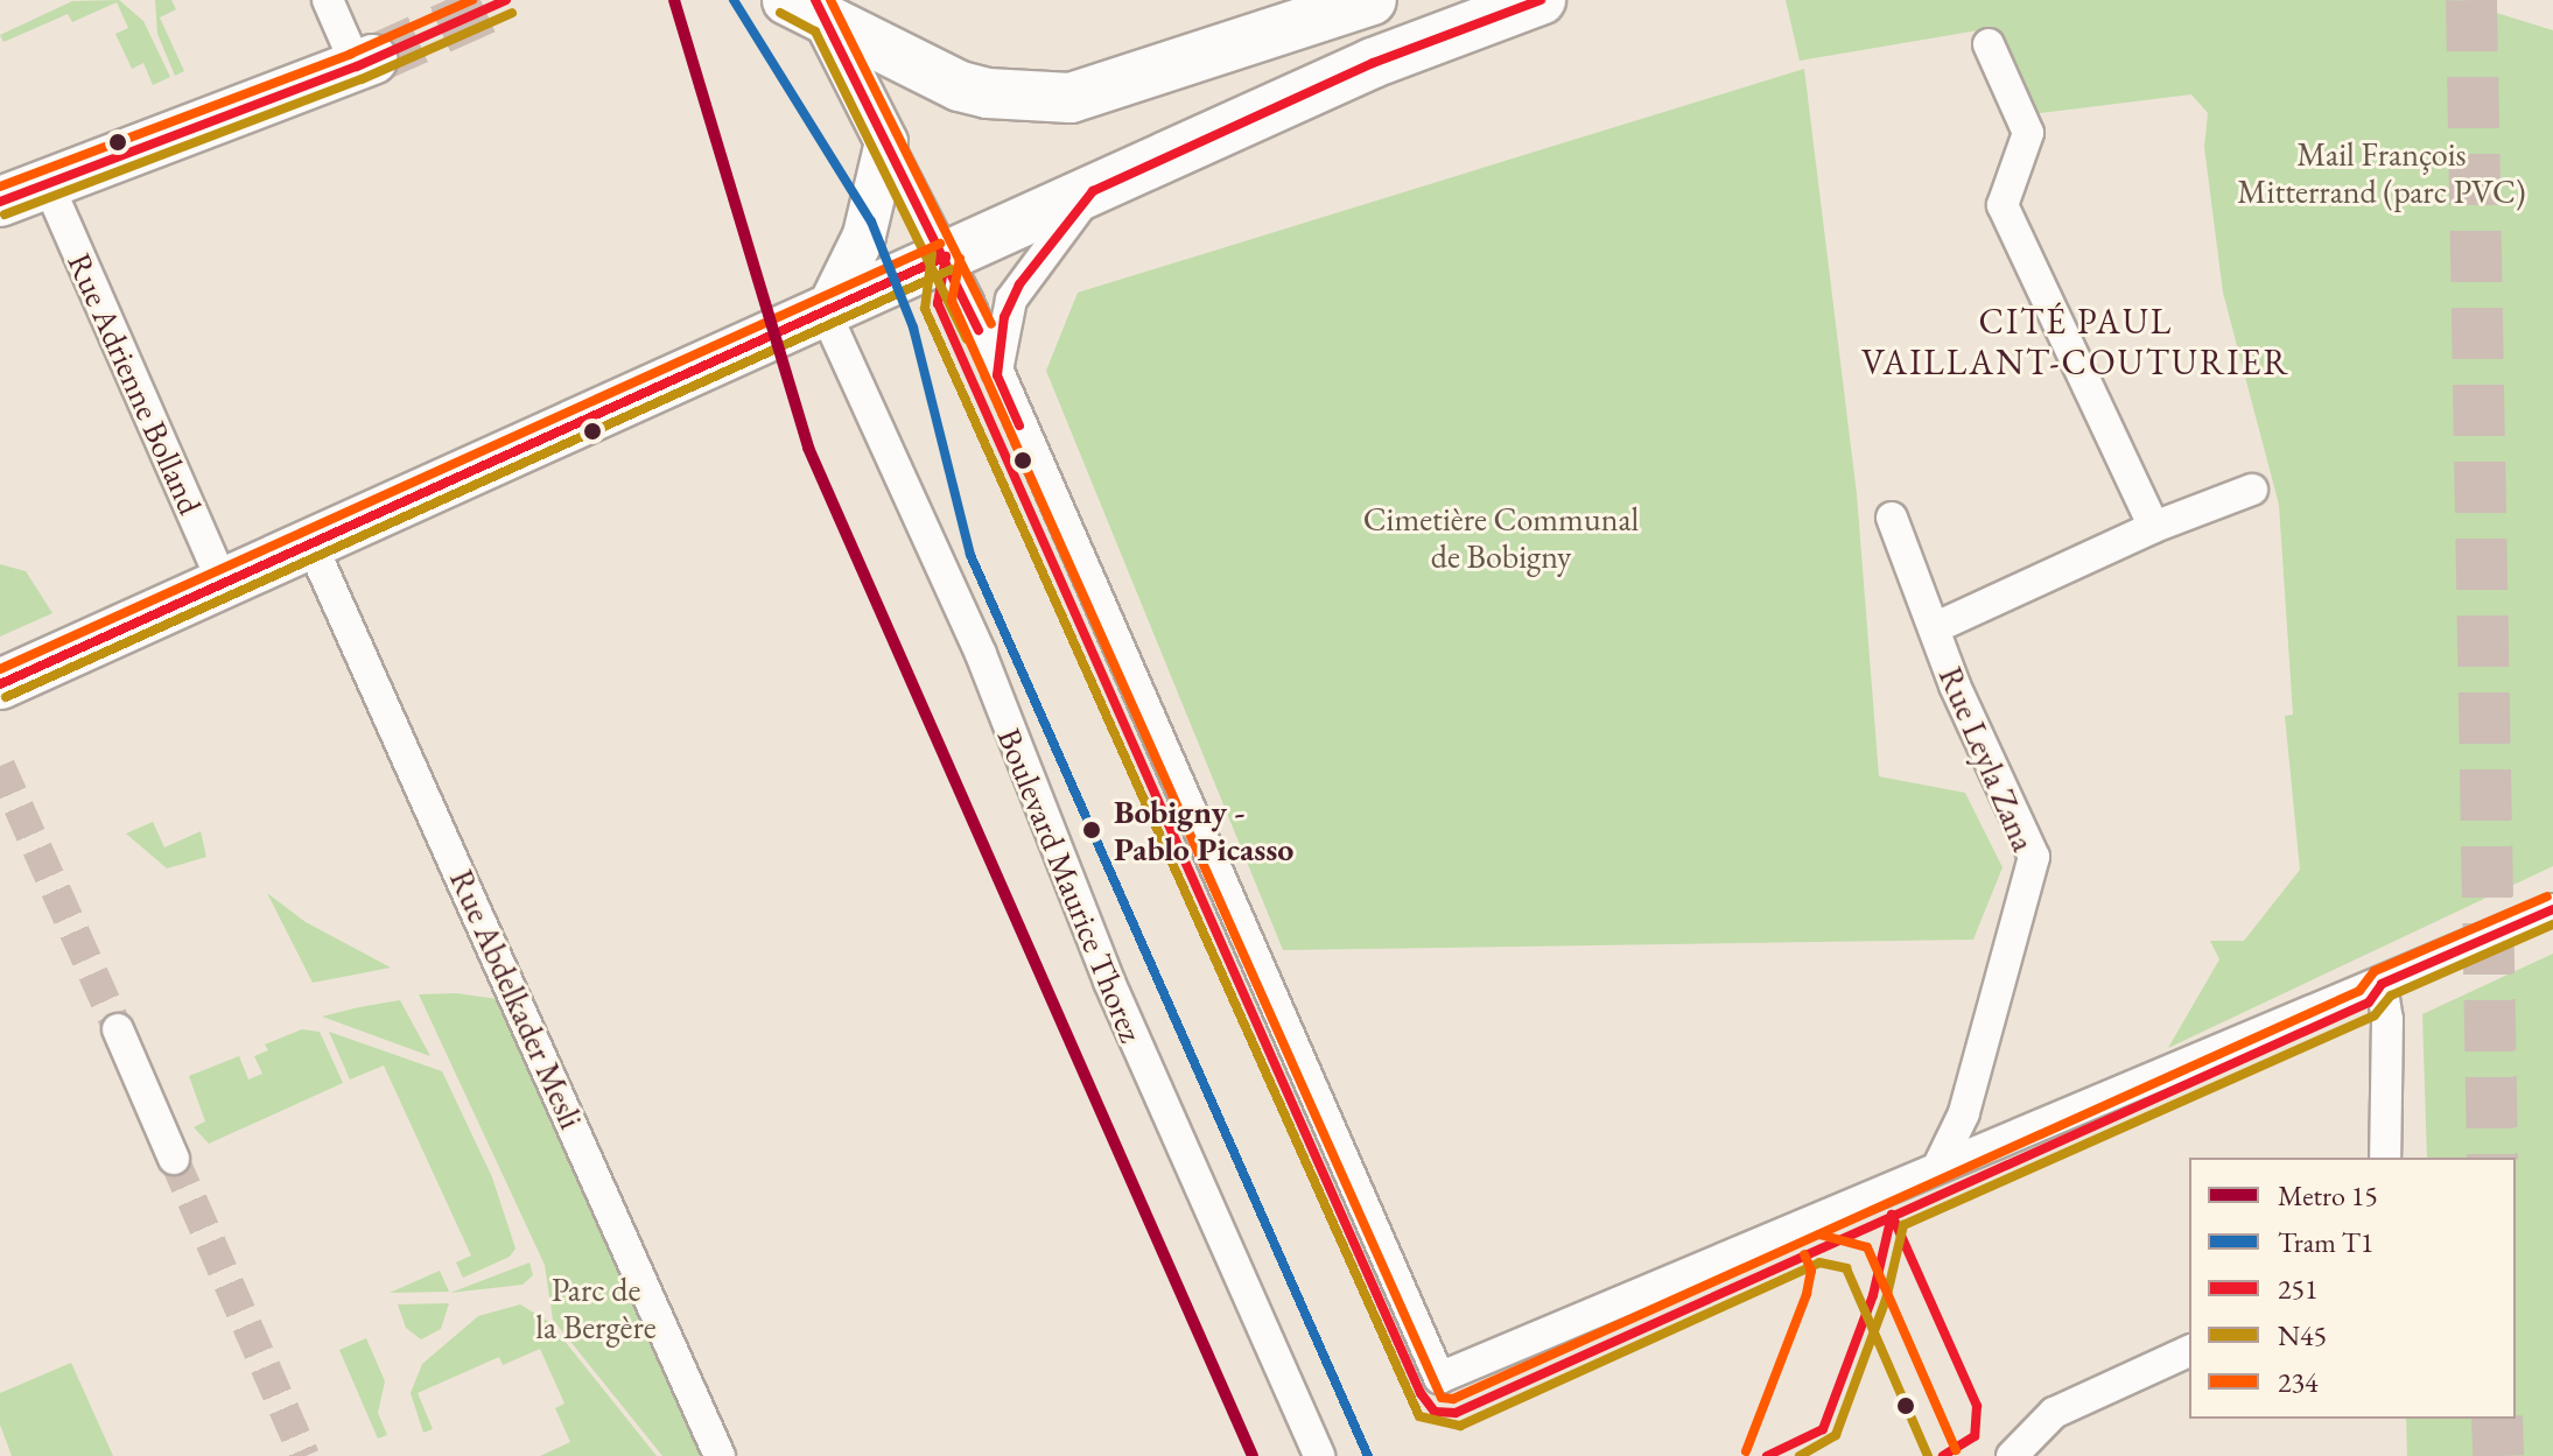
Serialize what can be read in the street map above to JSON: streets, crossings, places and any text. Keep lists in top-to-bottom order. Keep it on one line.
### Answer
{"streets":{"street":["Rue Adrienne Bolland","Rue Leyla Zana","Boulevard Maurice Thorez","Rue Abdelkader Mesli"]},"districts":["CITÉ PAUL VAILLANT-COUTURIER"],"parks":["Mail François Mitterrand (parc PVC)","Cimetière Communal de Bobigny","Parc de la Bergère"],"places":["Bobigny - Pablo Picasso"],"lines":["metro line 15","tram line T1","transit line 251","transit line 234","transit line N45"],"legend":["Metro 15","Tram T1","251","N45","234"]}
